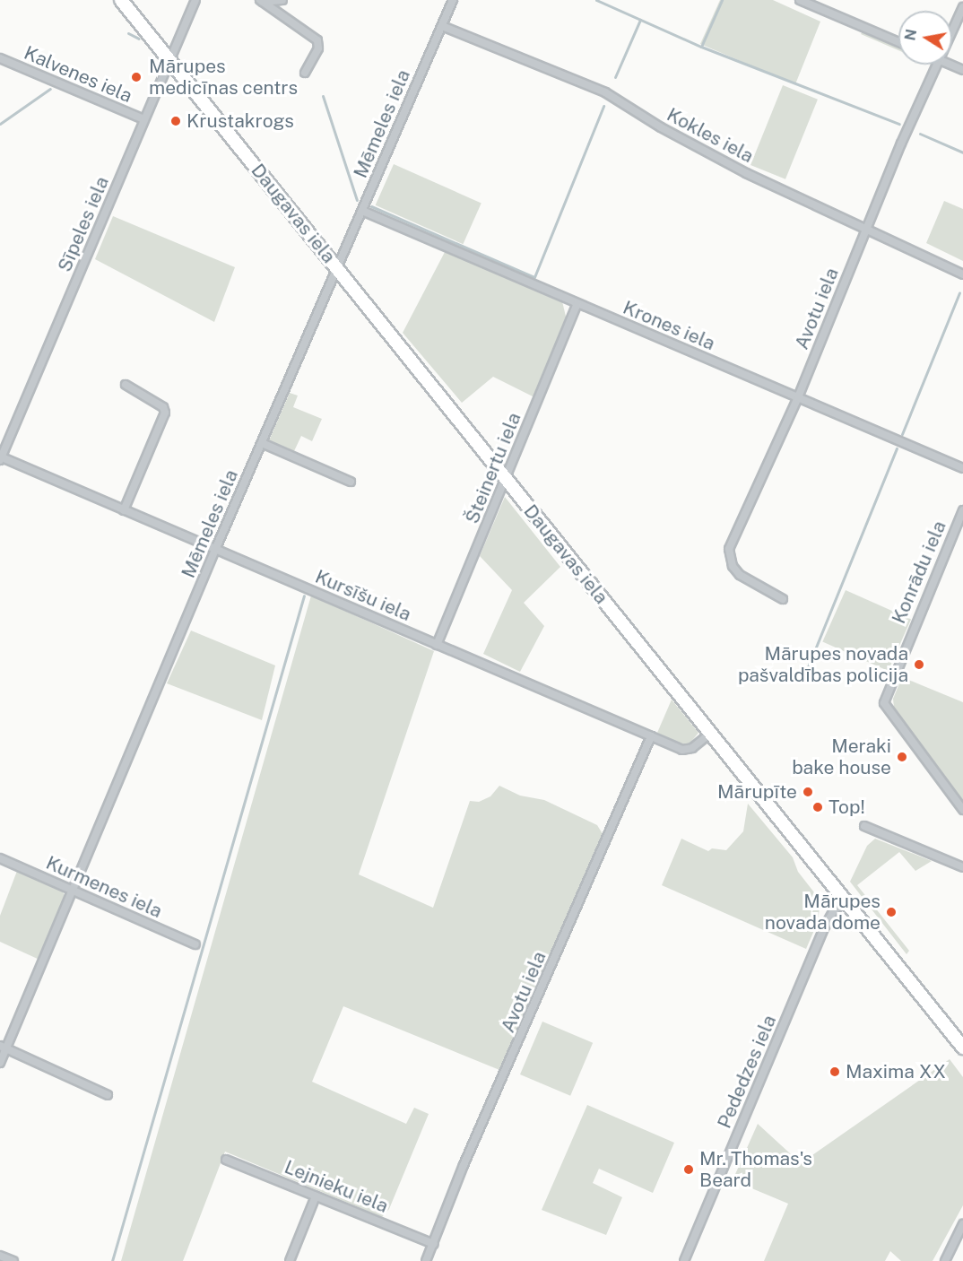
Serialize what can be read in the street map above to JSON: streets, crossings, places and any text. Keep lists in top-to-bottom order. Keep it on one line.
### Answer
{"streets":{"main road":["Daugavas iela"],"street":["Kalvenes iela","Mēmeles iela","Kokles iela","Sīpeles iela","Avotu iela","Krones iela","Šteinertu iela","Konrādu iela","Kursīšu iela","Kurmenes iela","Pededzes iela","Lejnieku iela"]},"crossings":[["Kalvenes iela","Sīpeles iela"],["Mēmeles iela","Kokles iela"],["Mēmeles iela","Daugavas iela"],["Mēmeles iela","Krones iela"],["Mēmeles iela","Kursīšu iela"],["Mēmeles iela","Kurmenes iela"],["Kokles iela","Avotu iela"],["Daugavas iela","Sīpeles iela"],["Daugavas iela","Šteinertu iela"],["Daugavas iela","Kursīšu iela"],["Daugavas iela","Pededzes iela"],["Sīpeles iela","Kursīšu iela"],["Avotu iela","Krones iela"],["Avotu iela","Kursīšu iela"],["Avotu iela","Lejnieku iela"],["Krones iela","Šteinertu iela"],["Šteinertu iela","Kursīšu iela"]],"places":["Mārupes medicīnas centrs","Krustakrogs","Mārupes novada pašvaldības policija","Meraki bake house","Mārupīte","Top!","Mārupes novada dome","Maxima XX","Mr. Thomas's Beard"],"north":"left"}
